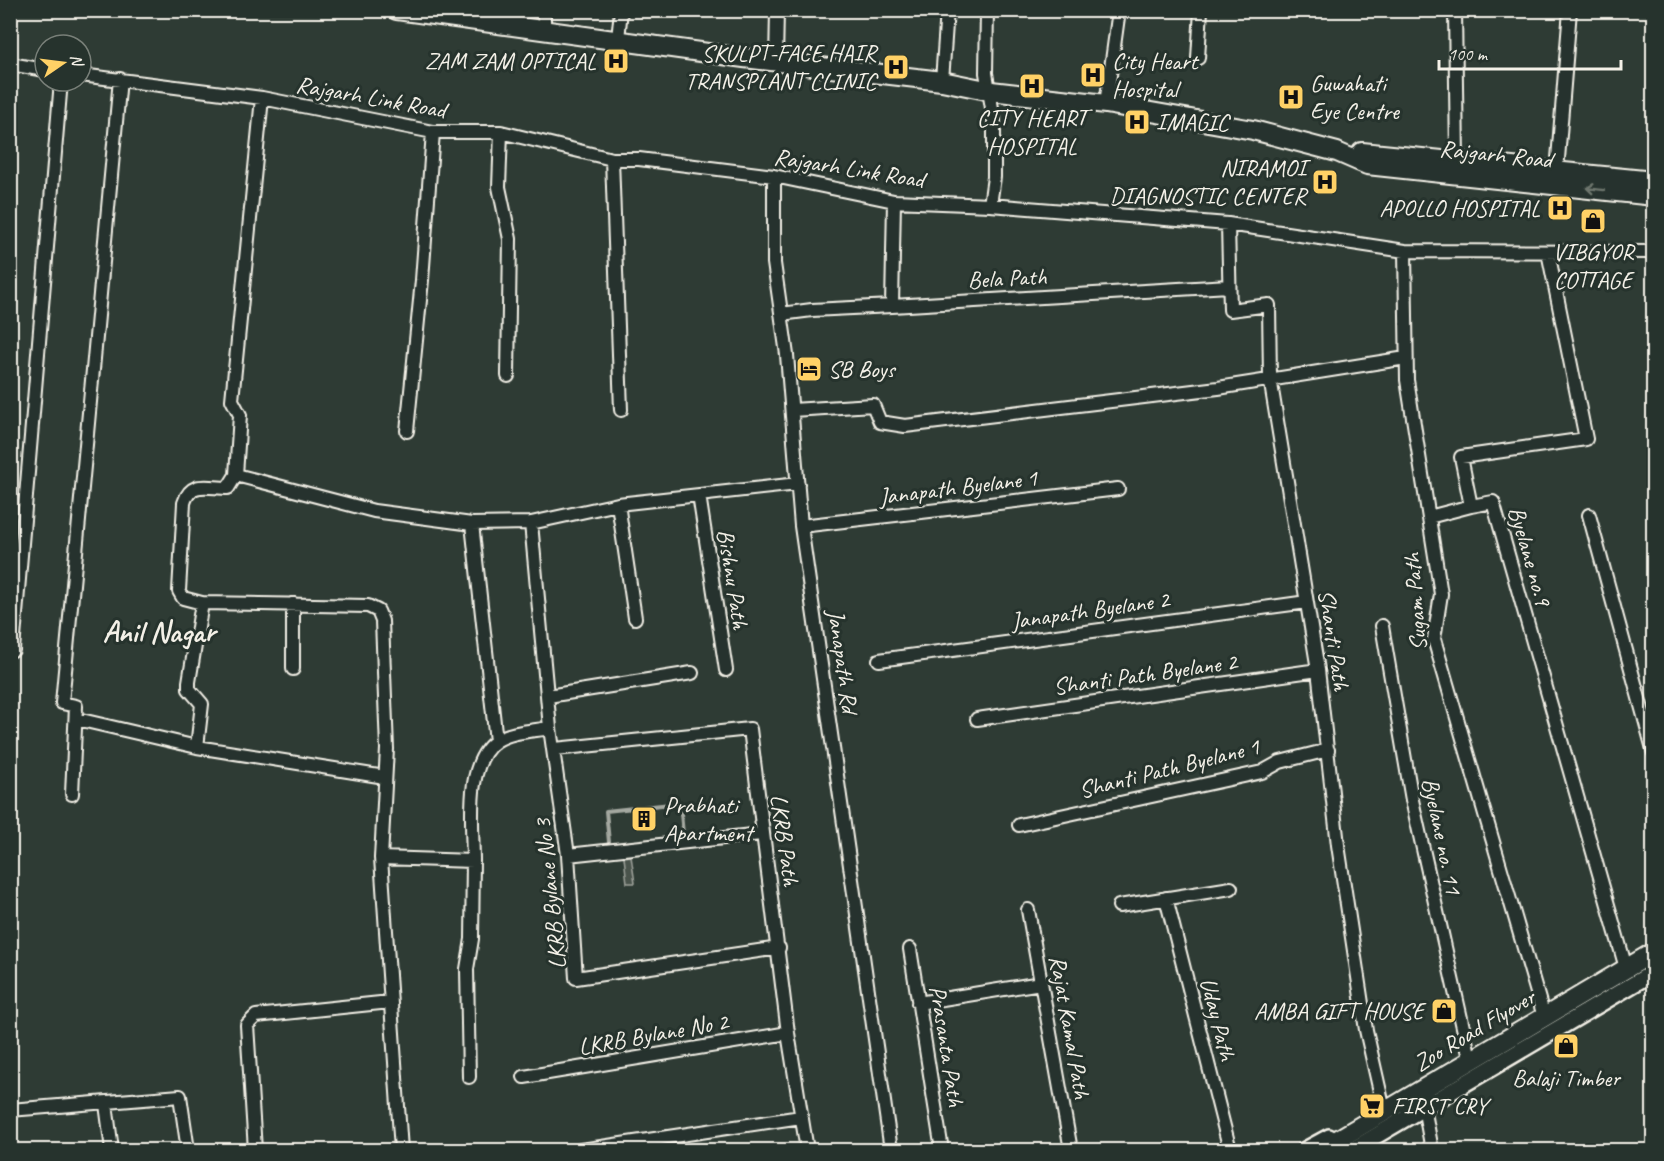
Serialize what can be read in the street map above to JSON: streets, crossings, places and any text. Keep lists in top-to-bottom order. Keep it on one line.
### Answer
{"streets":{"main road":["Rajgarh Road","Zoo Road Flyover"],"street":["Rajgarh Link Road","Bela Path","Janapath Byelane 1","Byelane no.9","Bishnu Path","Sugam Path","Janapath Byelane 2","Shanti Path","Janapath Rd","Shanti Path Byelane 2","Shanti Path Byelane 1","Byelane no. 11","LKRB Path","LKRB Bylane No 3","Uday Path","Rajat Kamal Path","LKRB Bylane No 2","Prasanta Path"]},"crossings":[["Rajgarh Link Road","Byelane no.9"],["Rajgarh Link Road","Sugam Path"],["Rajgarh Link Road","Shanti Path"],["Rajgarh Link Road","Janapath Rd"],["Bela Path","Shanti Path"],["Bela Path","Janapath Rd"],["Janapath Byelane 1","Janapath Rd"],["Janapath Byelane 2","Shanti Path"],["Shanti Path","Shanti Path Byelane 2"],["Shanti Path","Shanti Path Byelane 1"],["LKRB Path","LKRB Bylane No 3"],["LKRB Path","LKRB Bylane No 2"]],"districts":["Anil Nagar"],"places":{"hospital":["ZAM ZAM OPTICAL","SKULPT-FACE HAIR TRANSPLANT CLINIC","City Heart Hospital","CITY HEART HOSPITAL","Guwahati Eye Centre","IMAGIC","NIRAMOI DIAGNOSTIC CENTER","APOLLO HOSPITAL"],"shop":["VIBGYOR COTTAGE","AMBA GIFT HOUSE","Balaji Timber"],"hotel":["SB Boys"],"building":["Prabhati Apartment"],"supermarket":["FIRST CRY"]},"scale_bar":"100 m","north":"right"}
